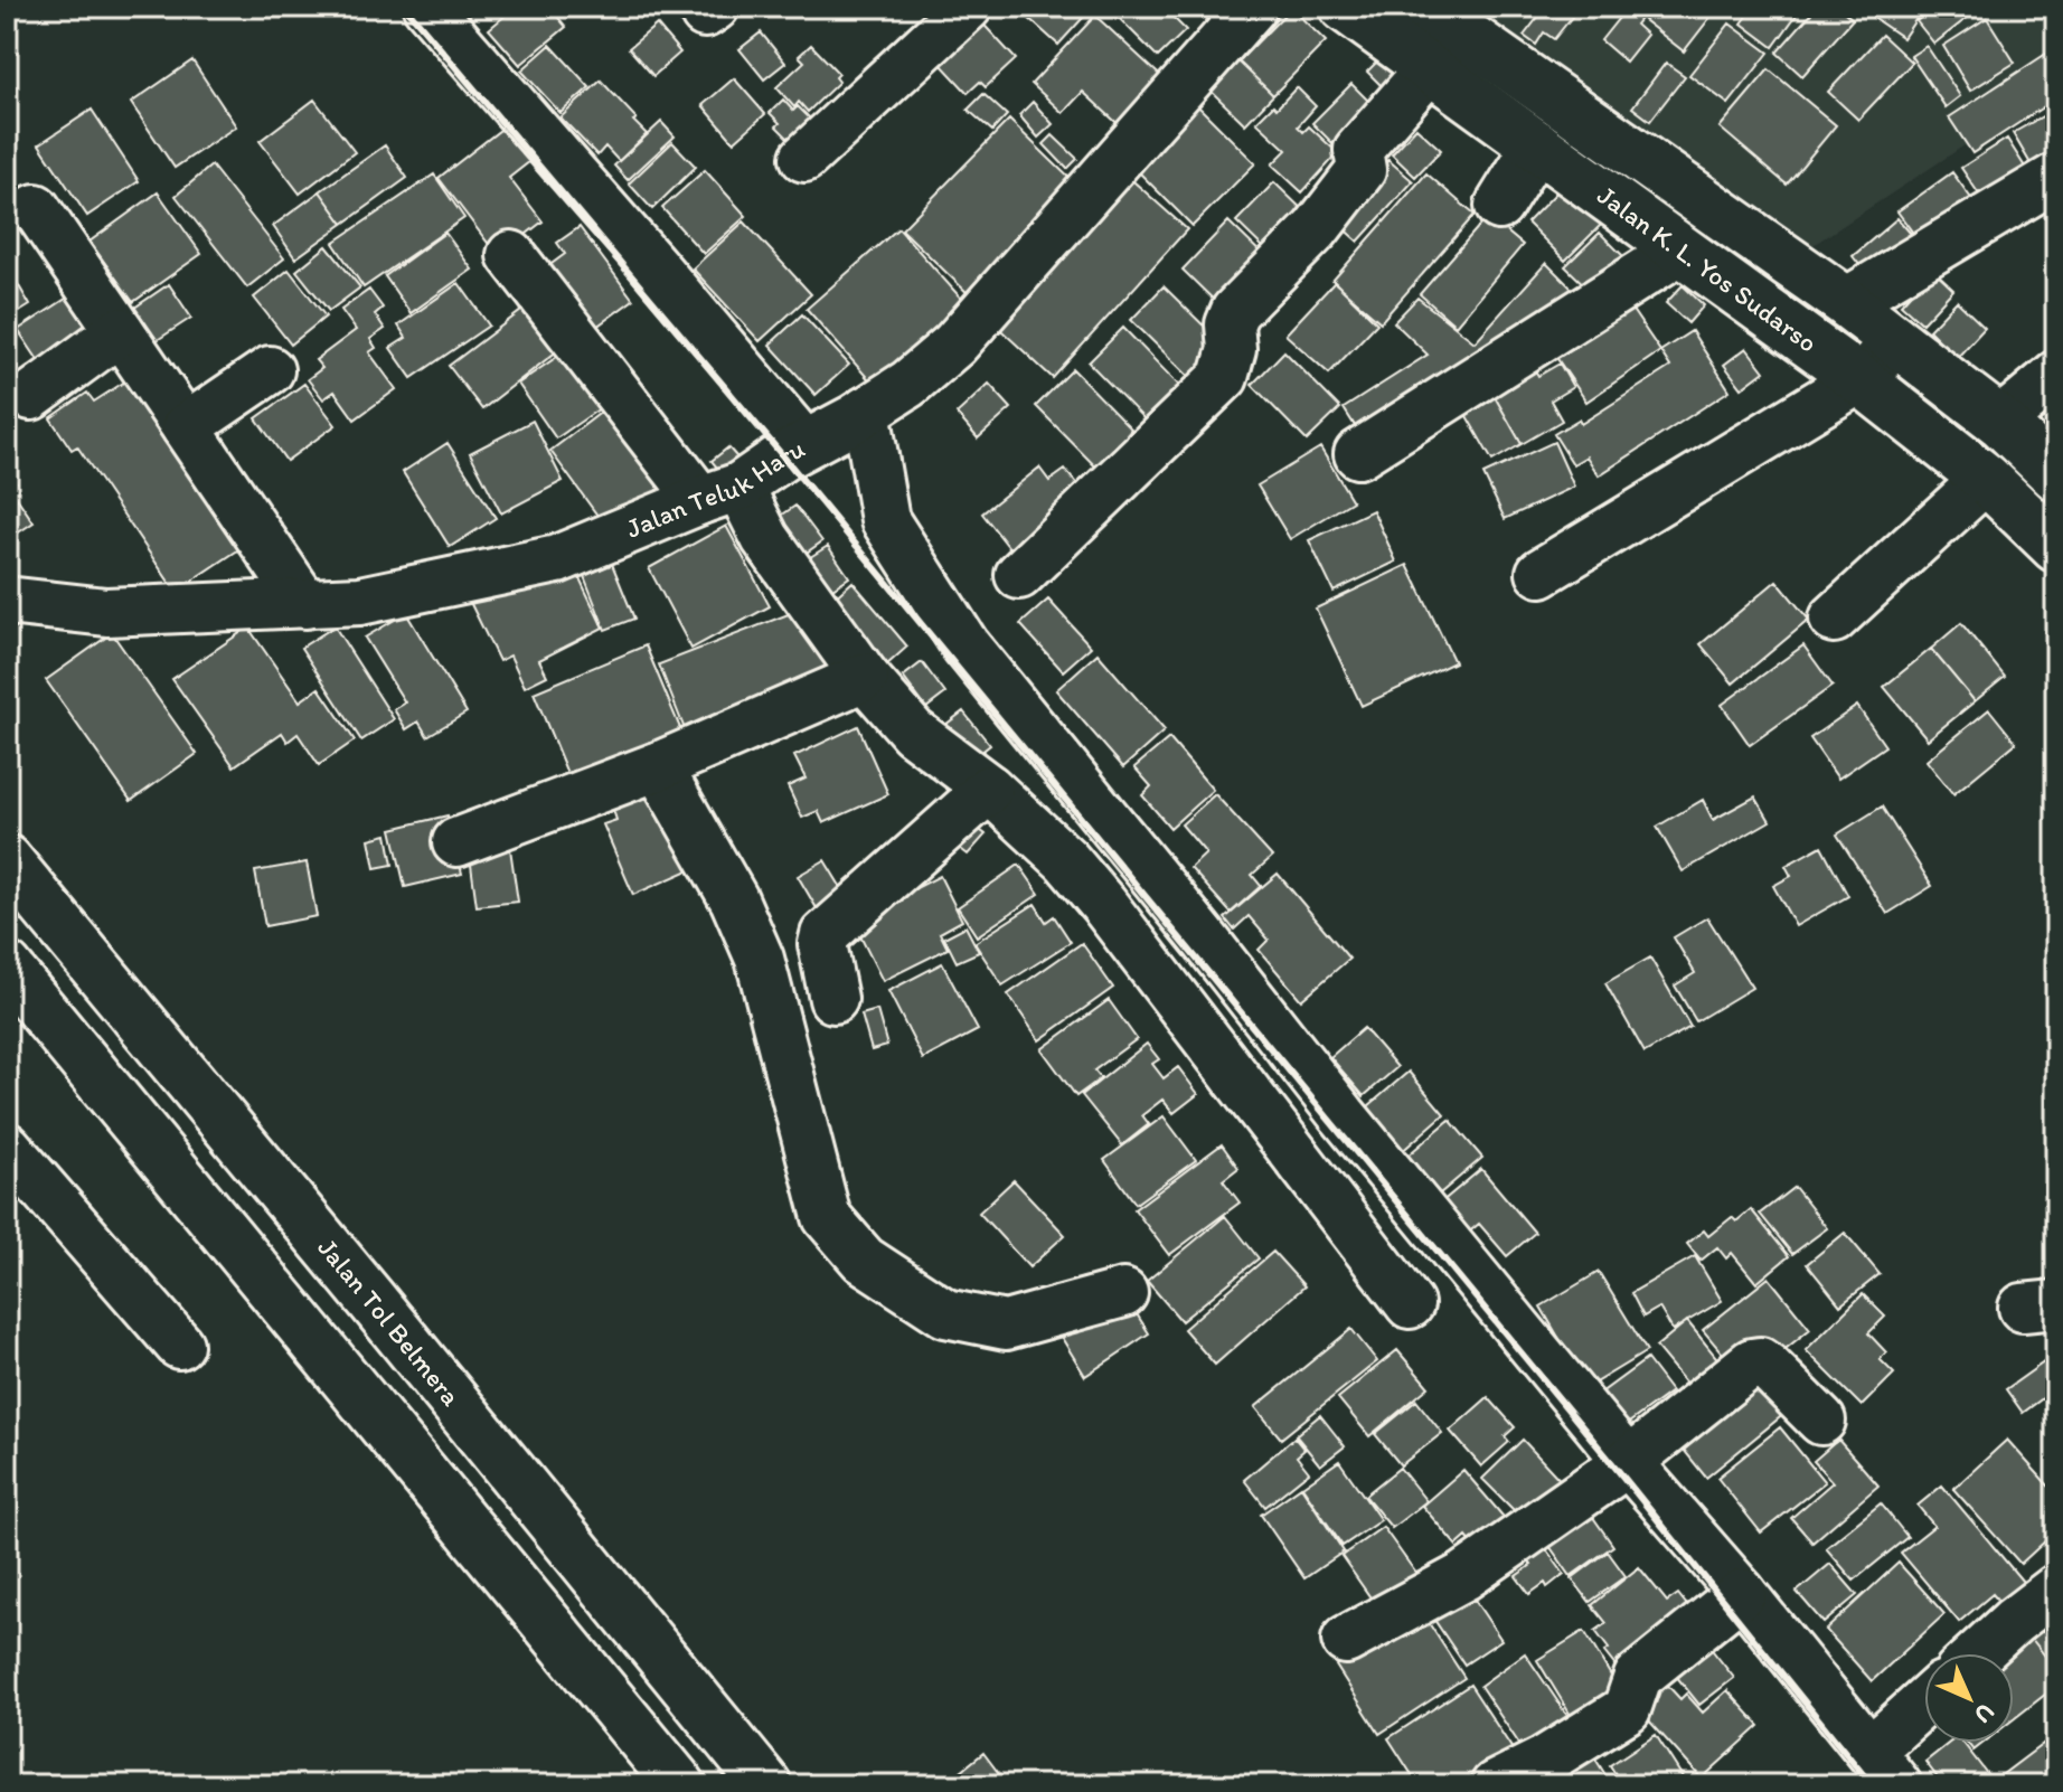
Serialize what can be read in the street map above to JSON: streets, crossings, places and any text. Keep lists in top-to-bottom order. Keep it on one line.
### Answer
{"streets":{"highway":["Jalan K. L. Yos Sudarso","Jalan Tol Belmera"],"street":["Jalan Teluk Haru"]},"north":"bottom right"}
